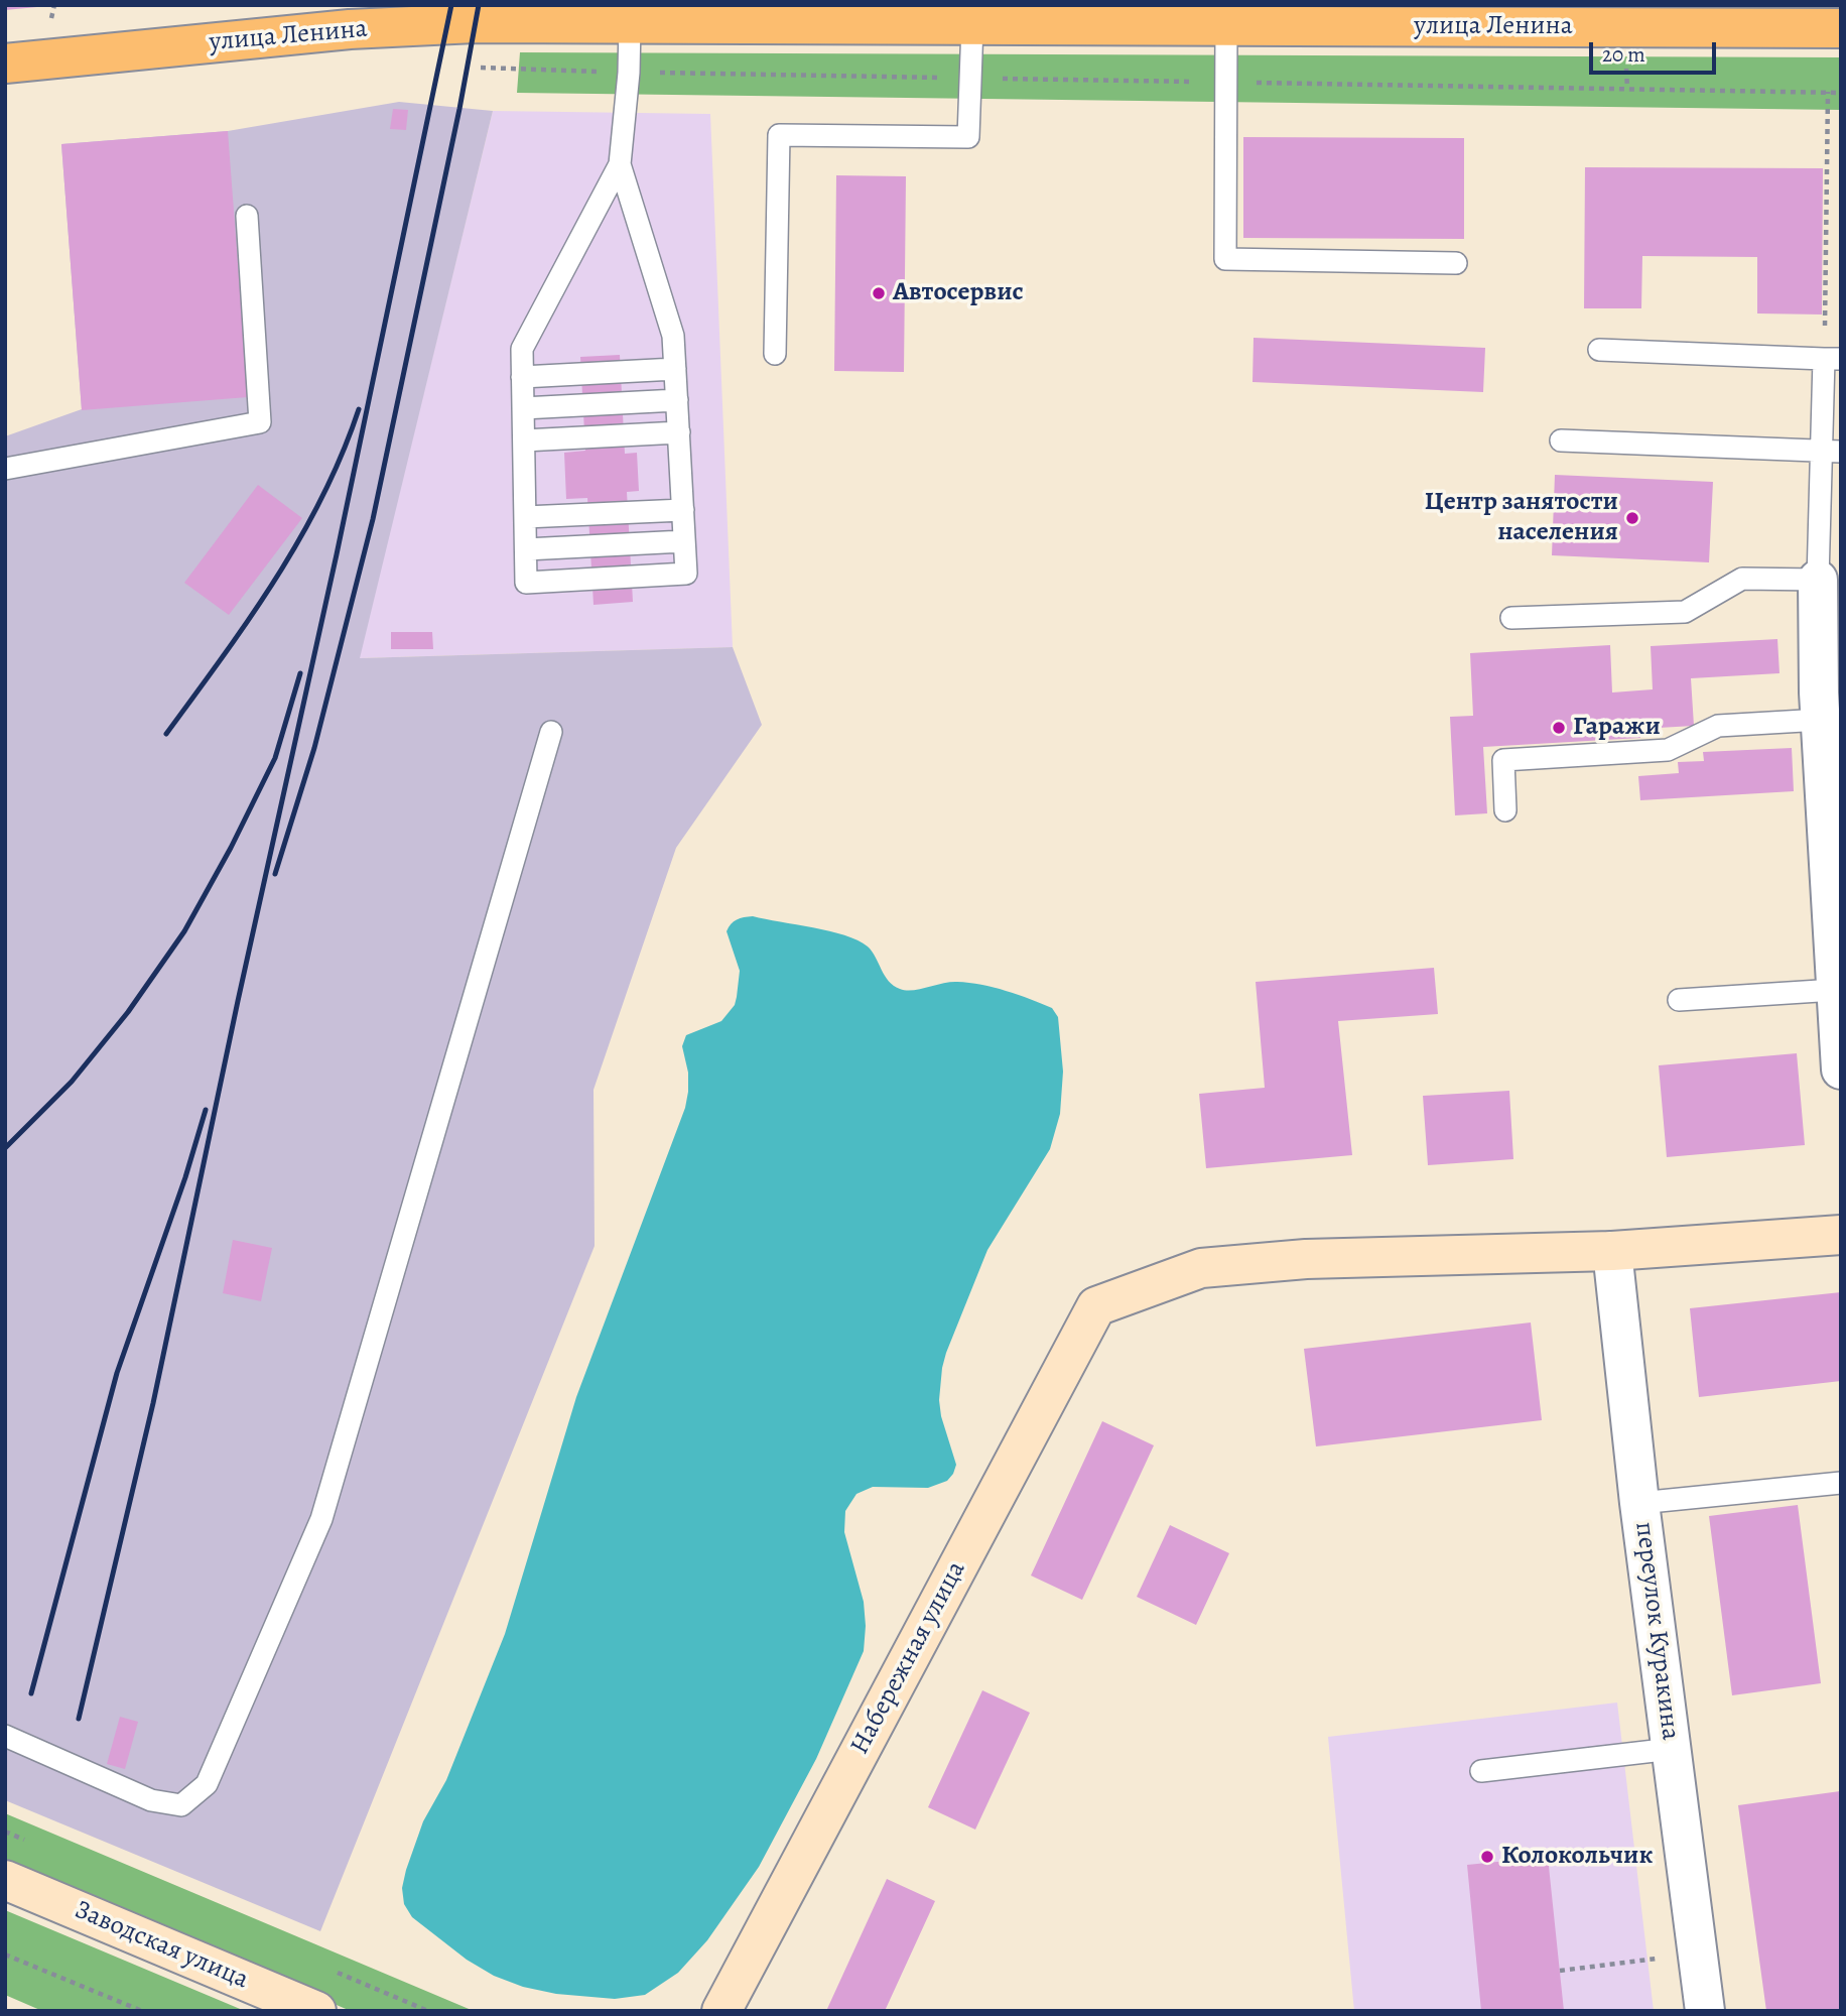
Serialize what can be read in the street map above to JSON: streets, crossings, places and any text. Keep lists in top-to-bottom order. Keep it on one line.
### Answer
{"streets":{"main road":["улица Ленина"],"street":["переулок Куракина","Набережная улица","Заводская улица"]},"crossings":[["переулок Куракина","Набережная улица"]],"places":["Автосервис","Центр занятости населения","Гаражи","Колокольчик"],"scale_bar":"20 m"}
